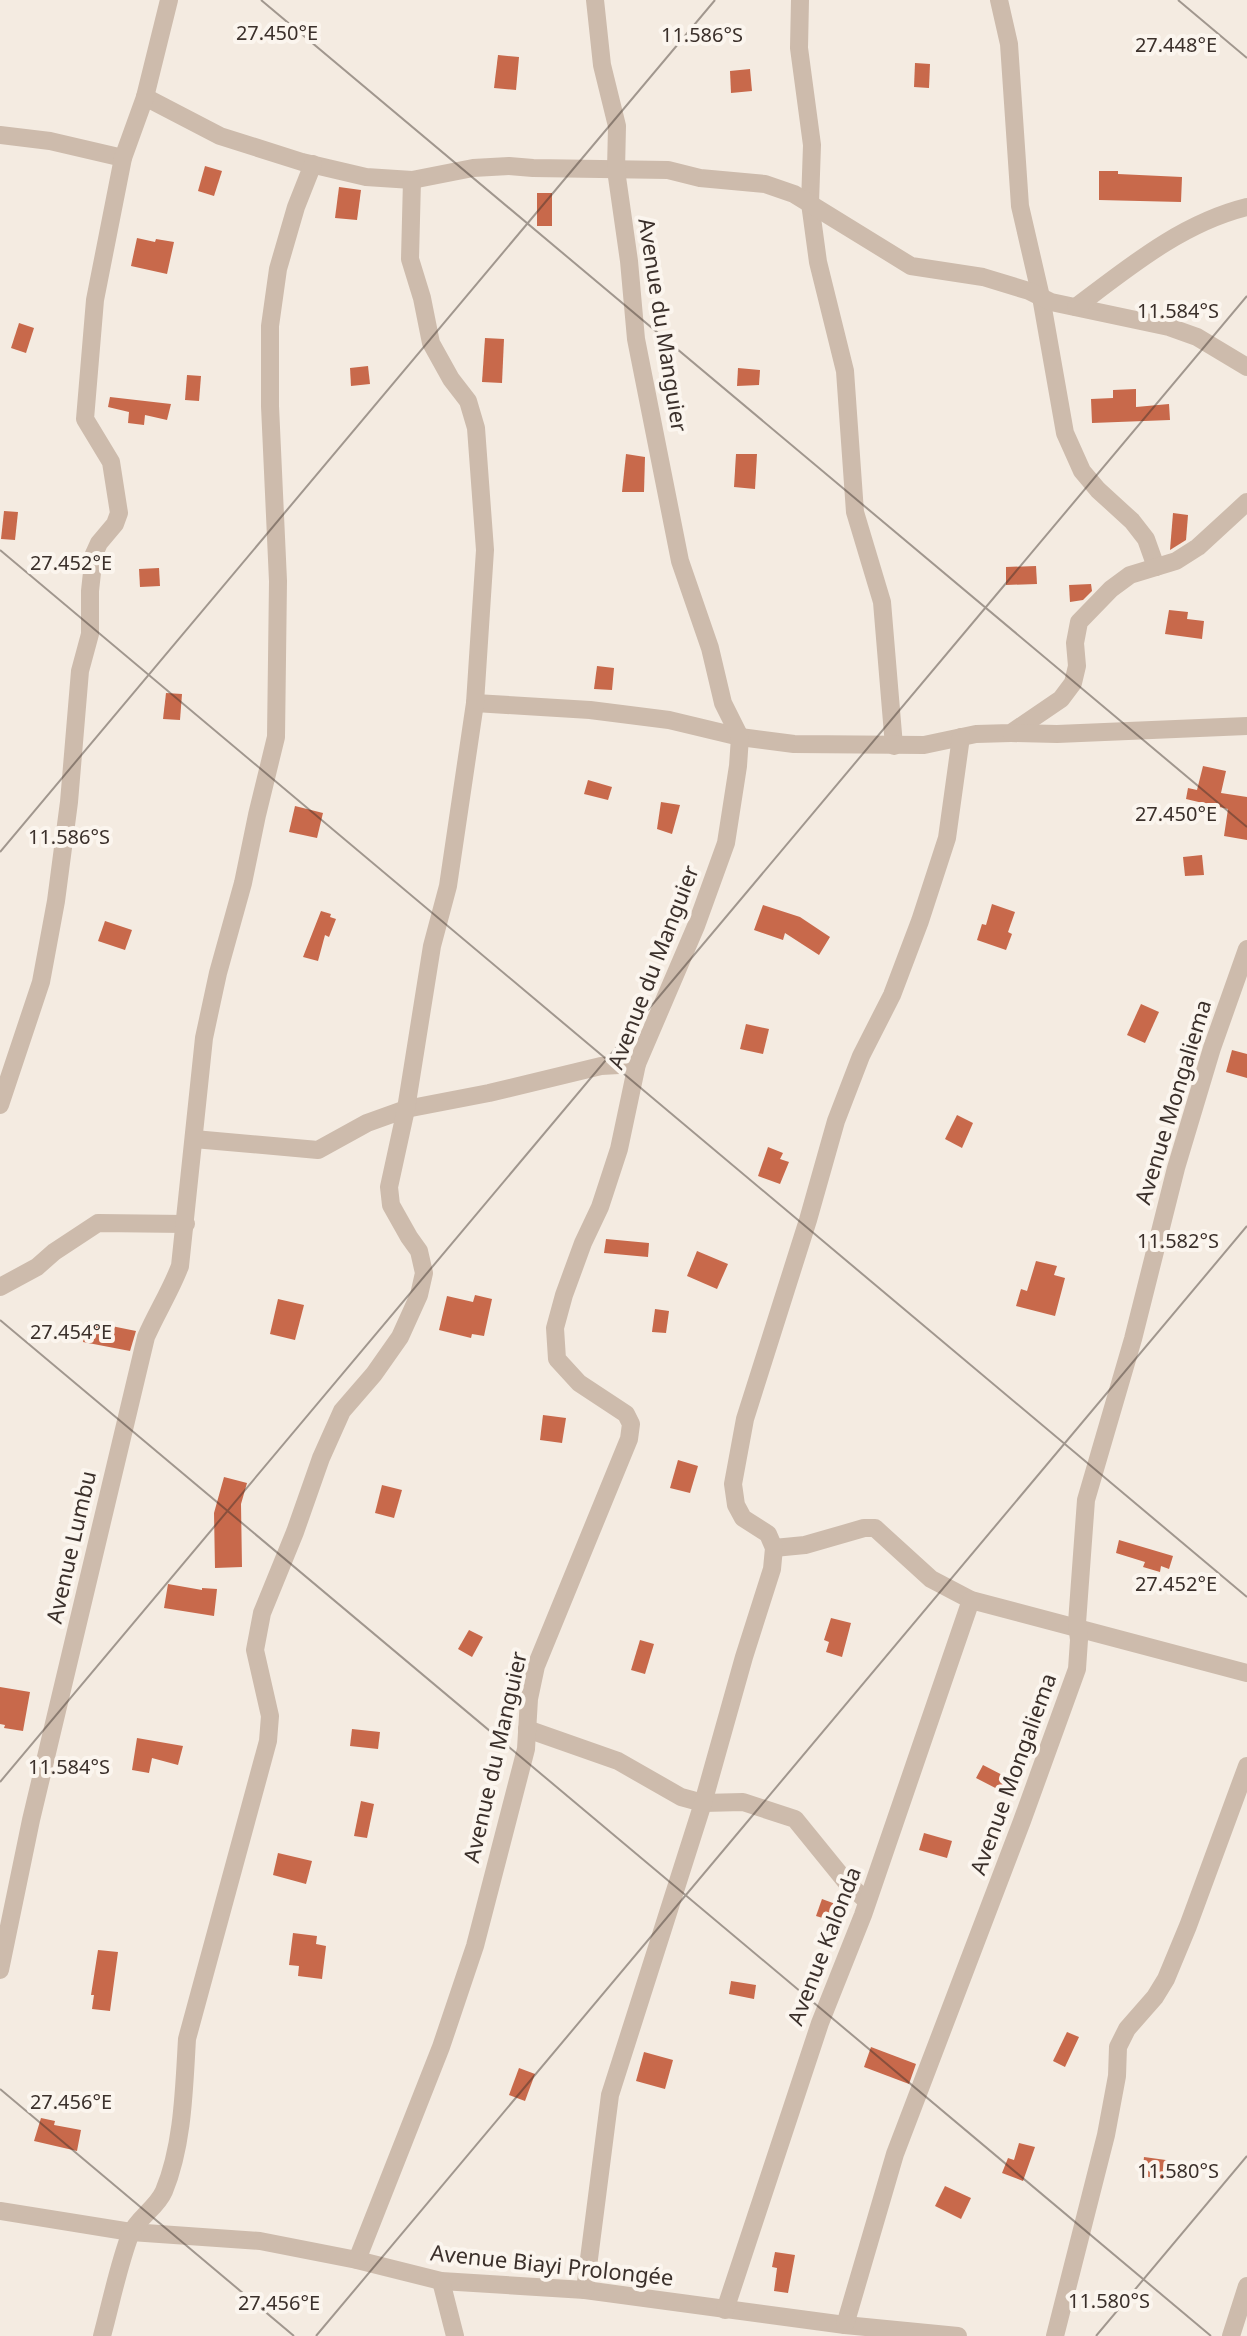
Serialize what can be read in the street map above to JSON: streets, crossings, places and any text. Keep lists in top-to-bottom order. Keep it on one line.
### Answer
{"streets":{"street":["Avenue du Manguier","Avenue Mongaliema","Avenue Lumbu","Avenue Kalonda","Avenue Biayi Prolongée"]},"crossings":[["Avenue du Manguier","Avenue Biayi Prolongée"],["Avenue Mongaliema","Avenue Biayi Prolongée"],["Avenue Kalonda","Avenue Biayi Prolongée"]],"coordinates":["27.450°E","11.586°S","27.448°E","11.584°S","27.452°E","11.582°S","27.454°E","27.456°E","11.580°S"]}
